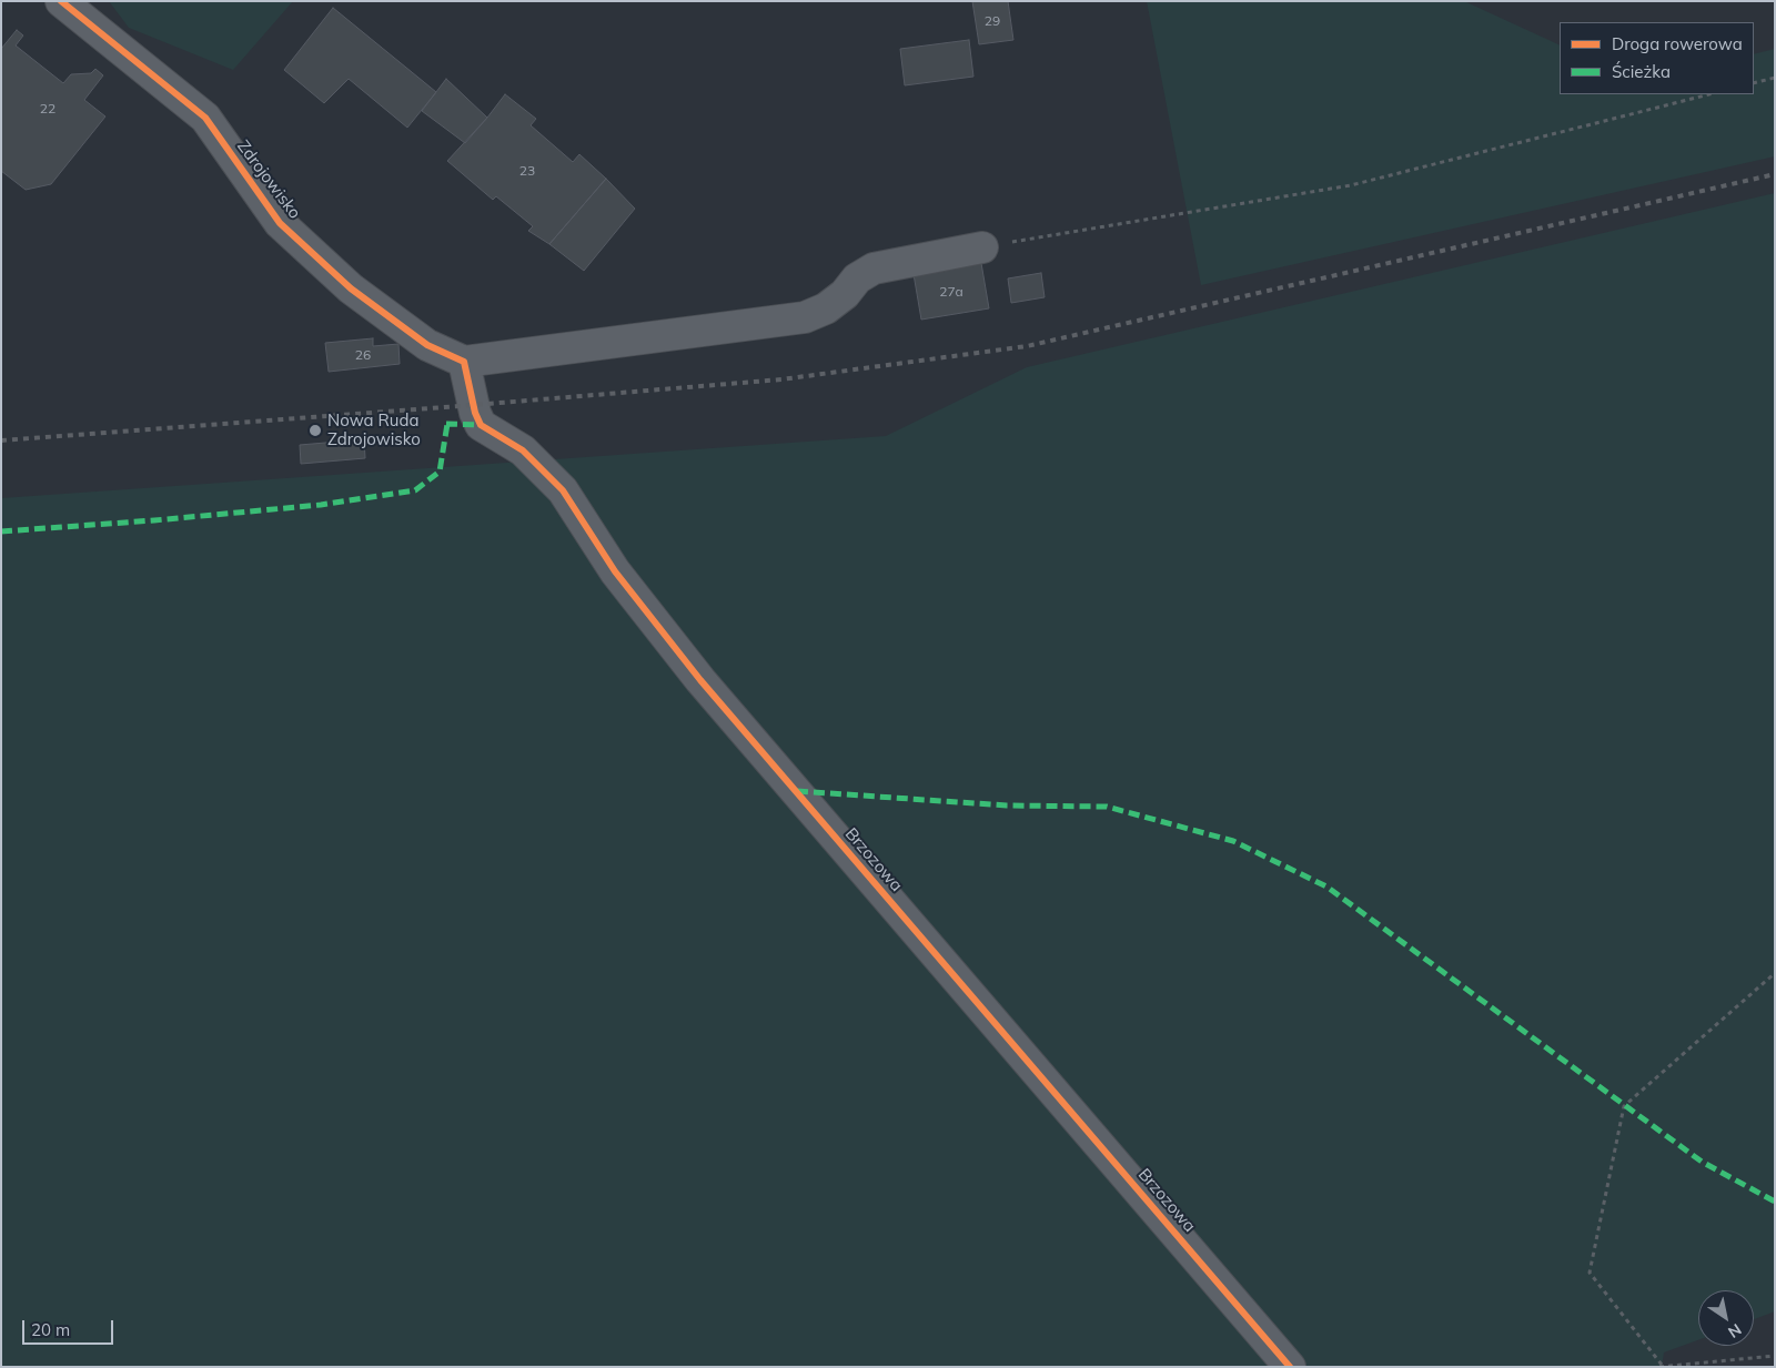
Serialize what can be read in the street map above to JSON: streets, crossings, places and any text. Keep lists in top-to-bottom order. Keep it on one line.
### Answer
{"streets":{"street":["Zdrojowisko","Brzozowa"]},"crossings":[["Zdrojowisko","Brzozowa"]],"places":["Nowa Ruda Zdrojowisko"],"house_numbers":["29","22","23","27a","26"],"legend":["Droga rowerowa","Ścieżka"],"scale_bar":"20 m","north":"bottom right"}
